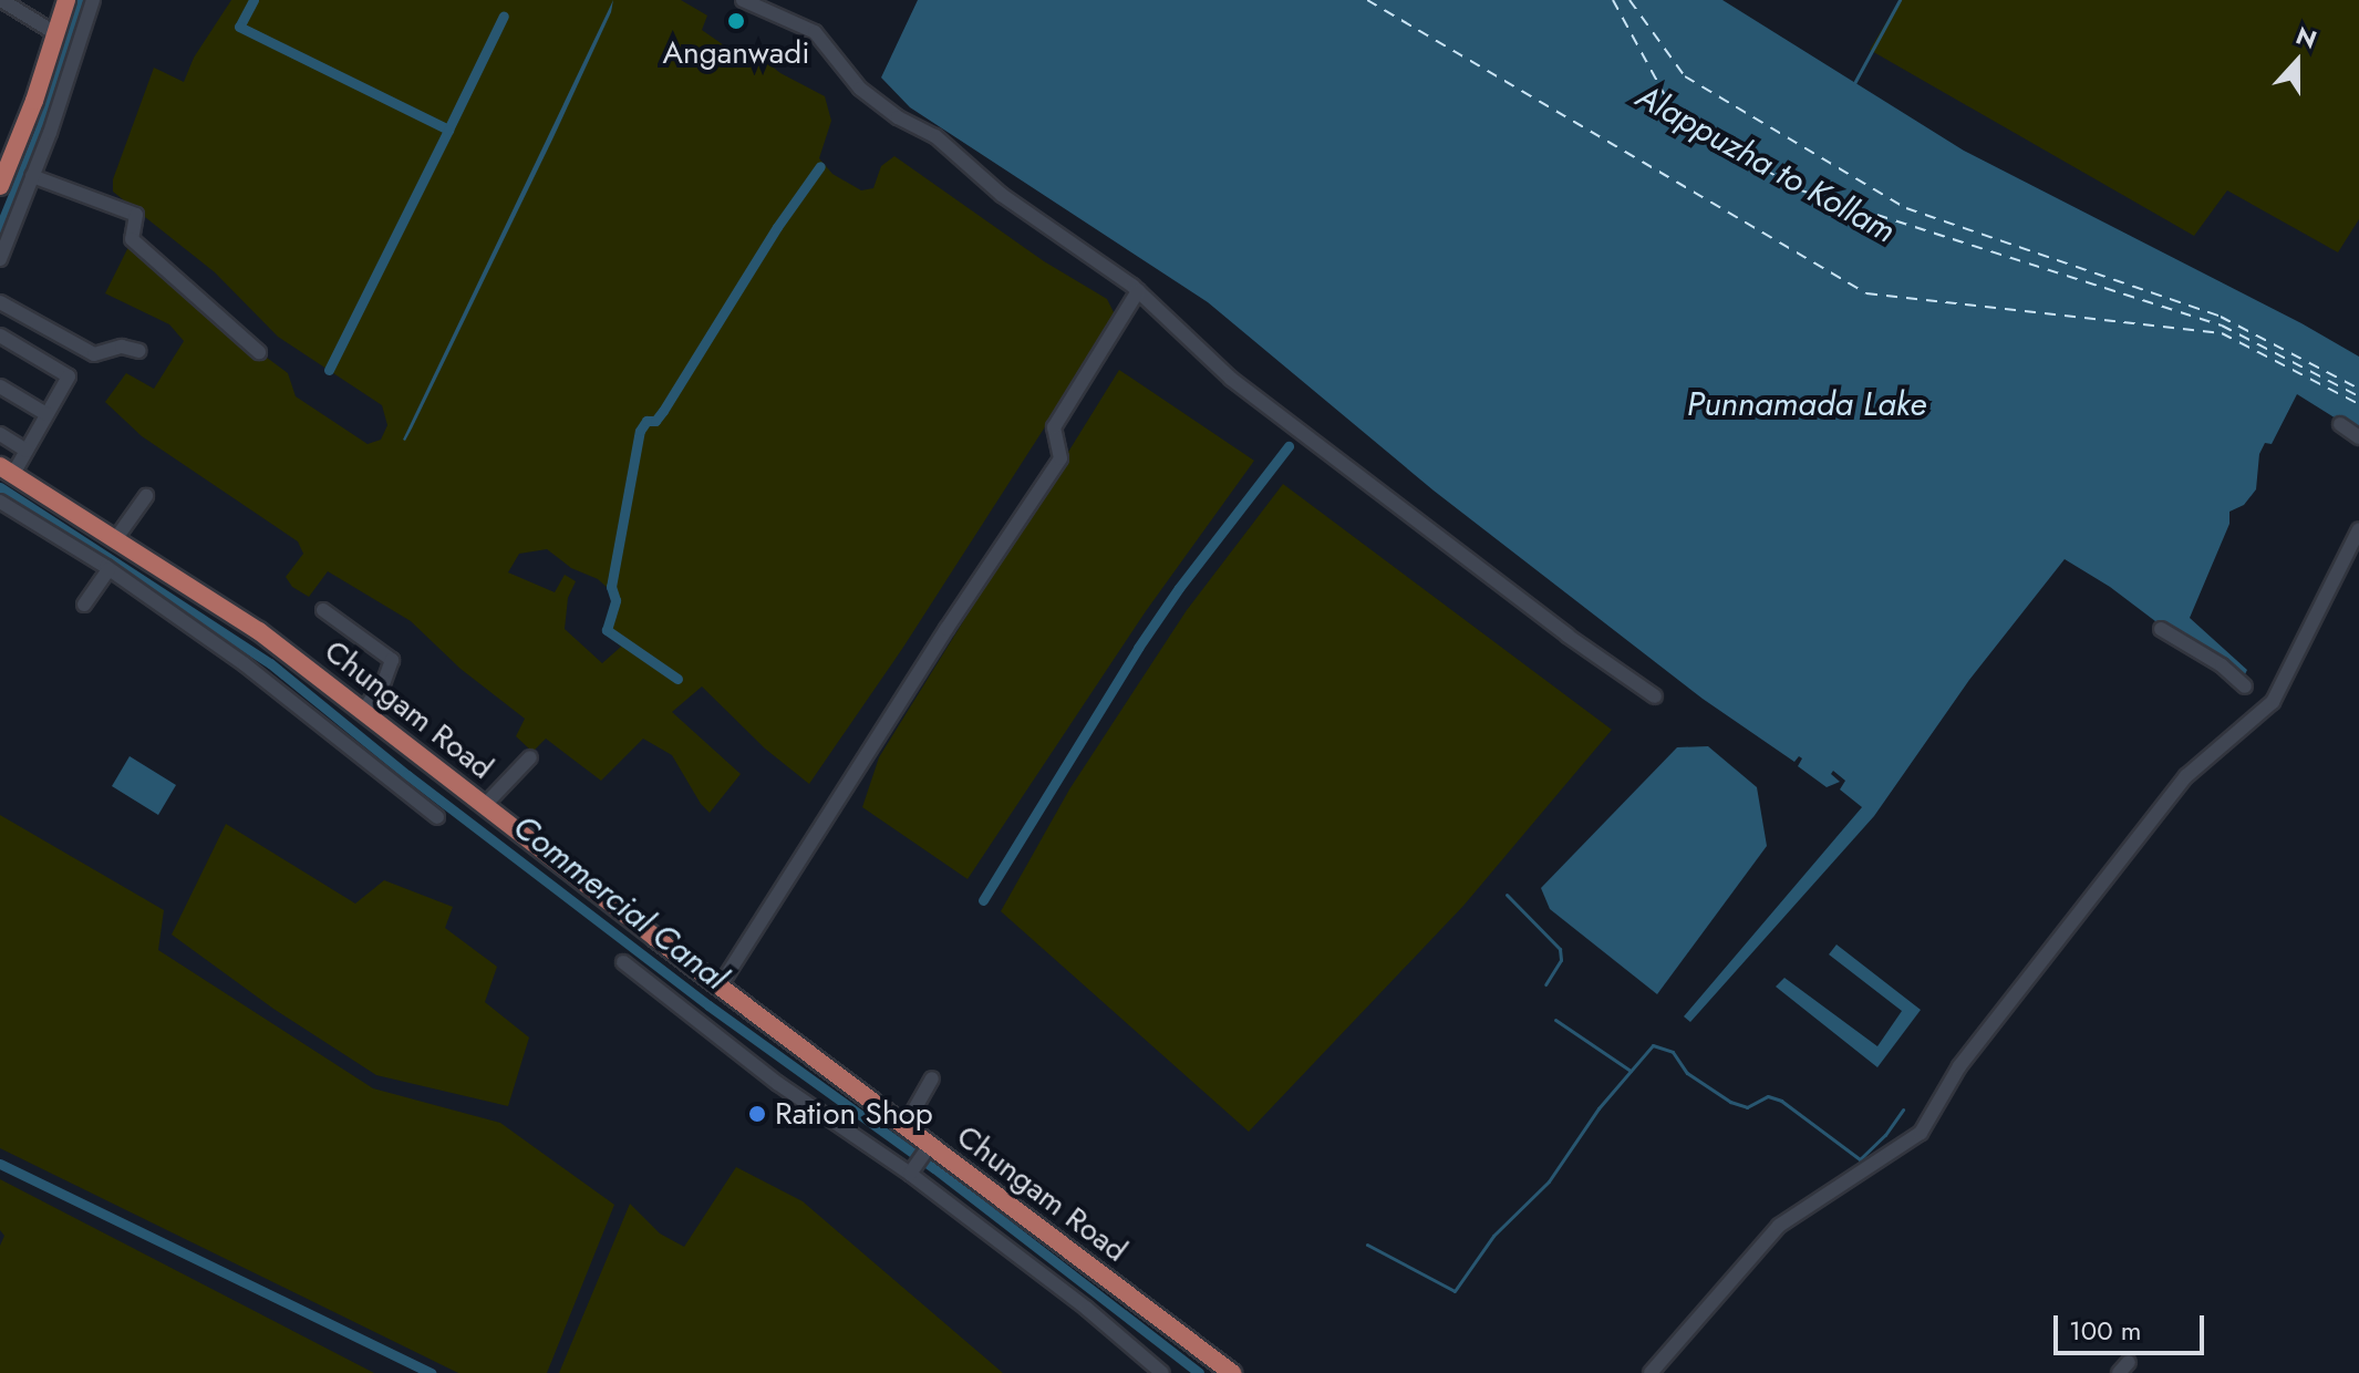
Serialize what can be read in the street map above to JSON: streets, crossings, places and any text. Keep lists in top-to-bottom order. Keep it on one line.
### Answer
{"streets":{"main road":["Chungam Road"]},"water":["Alappuzha to Kollam","Punnamada Lake","Commercial Canal"],"places":["Anganwadi","Ration Shop"],"scale_bar":"100 m","north":"top"}
